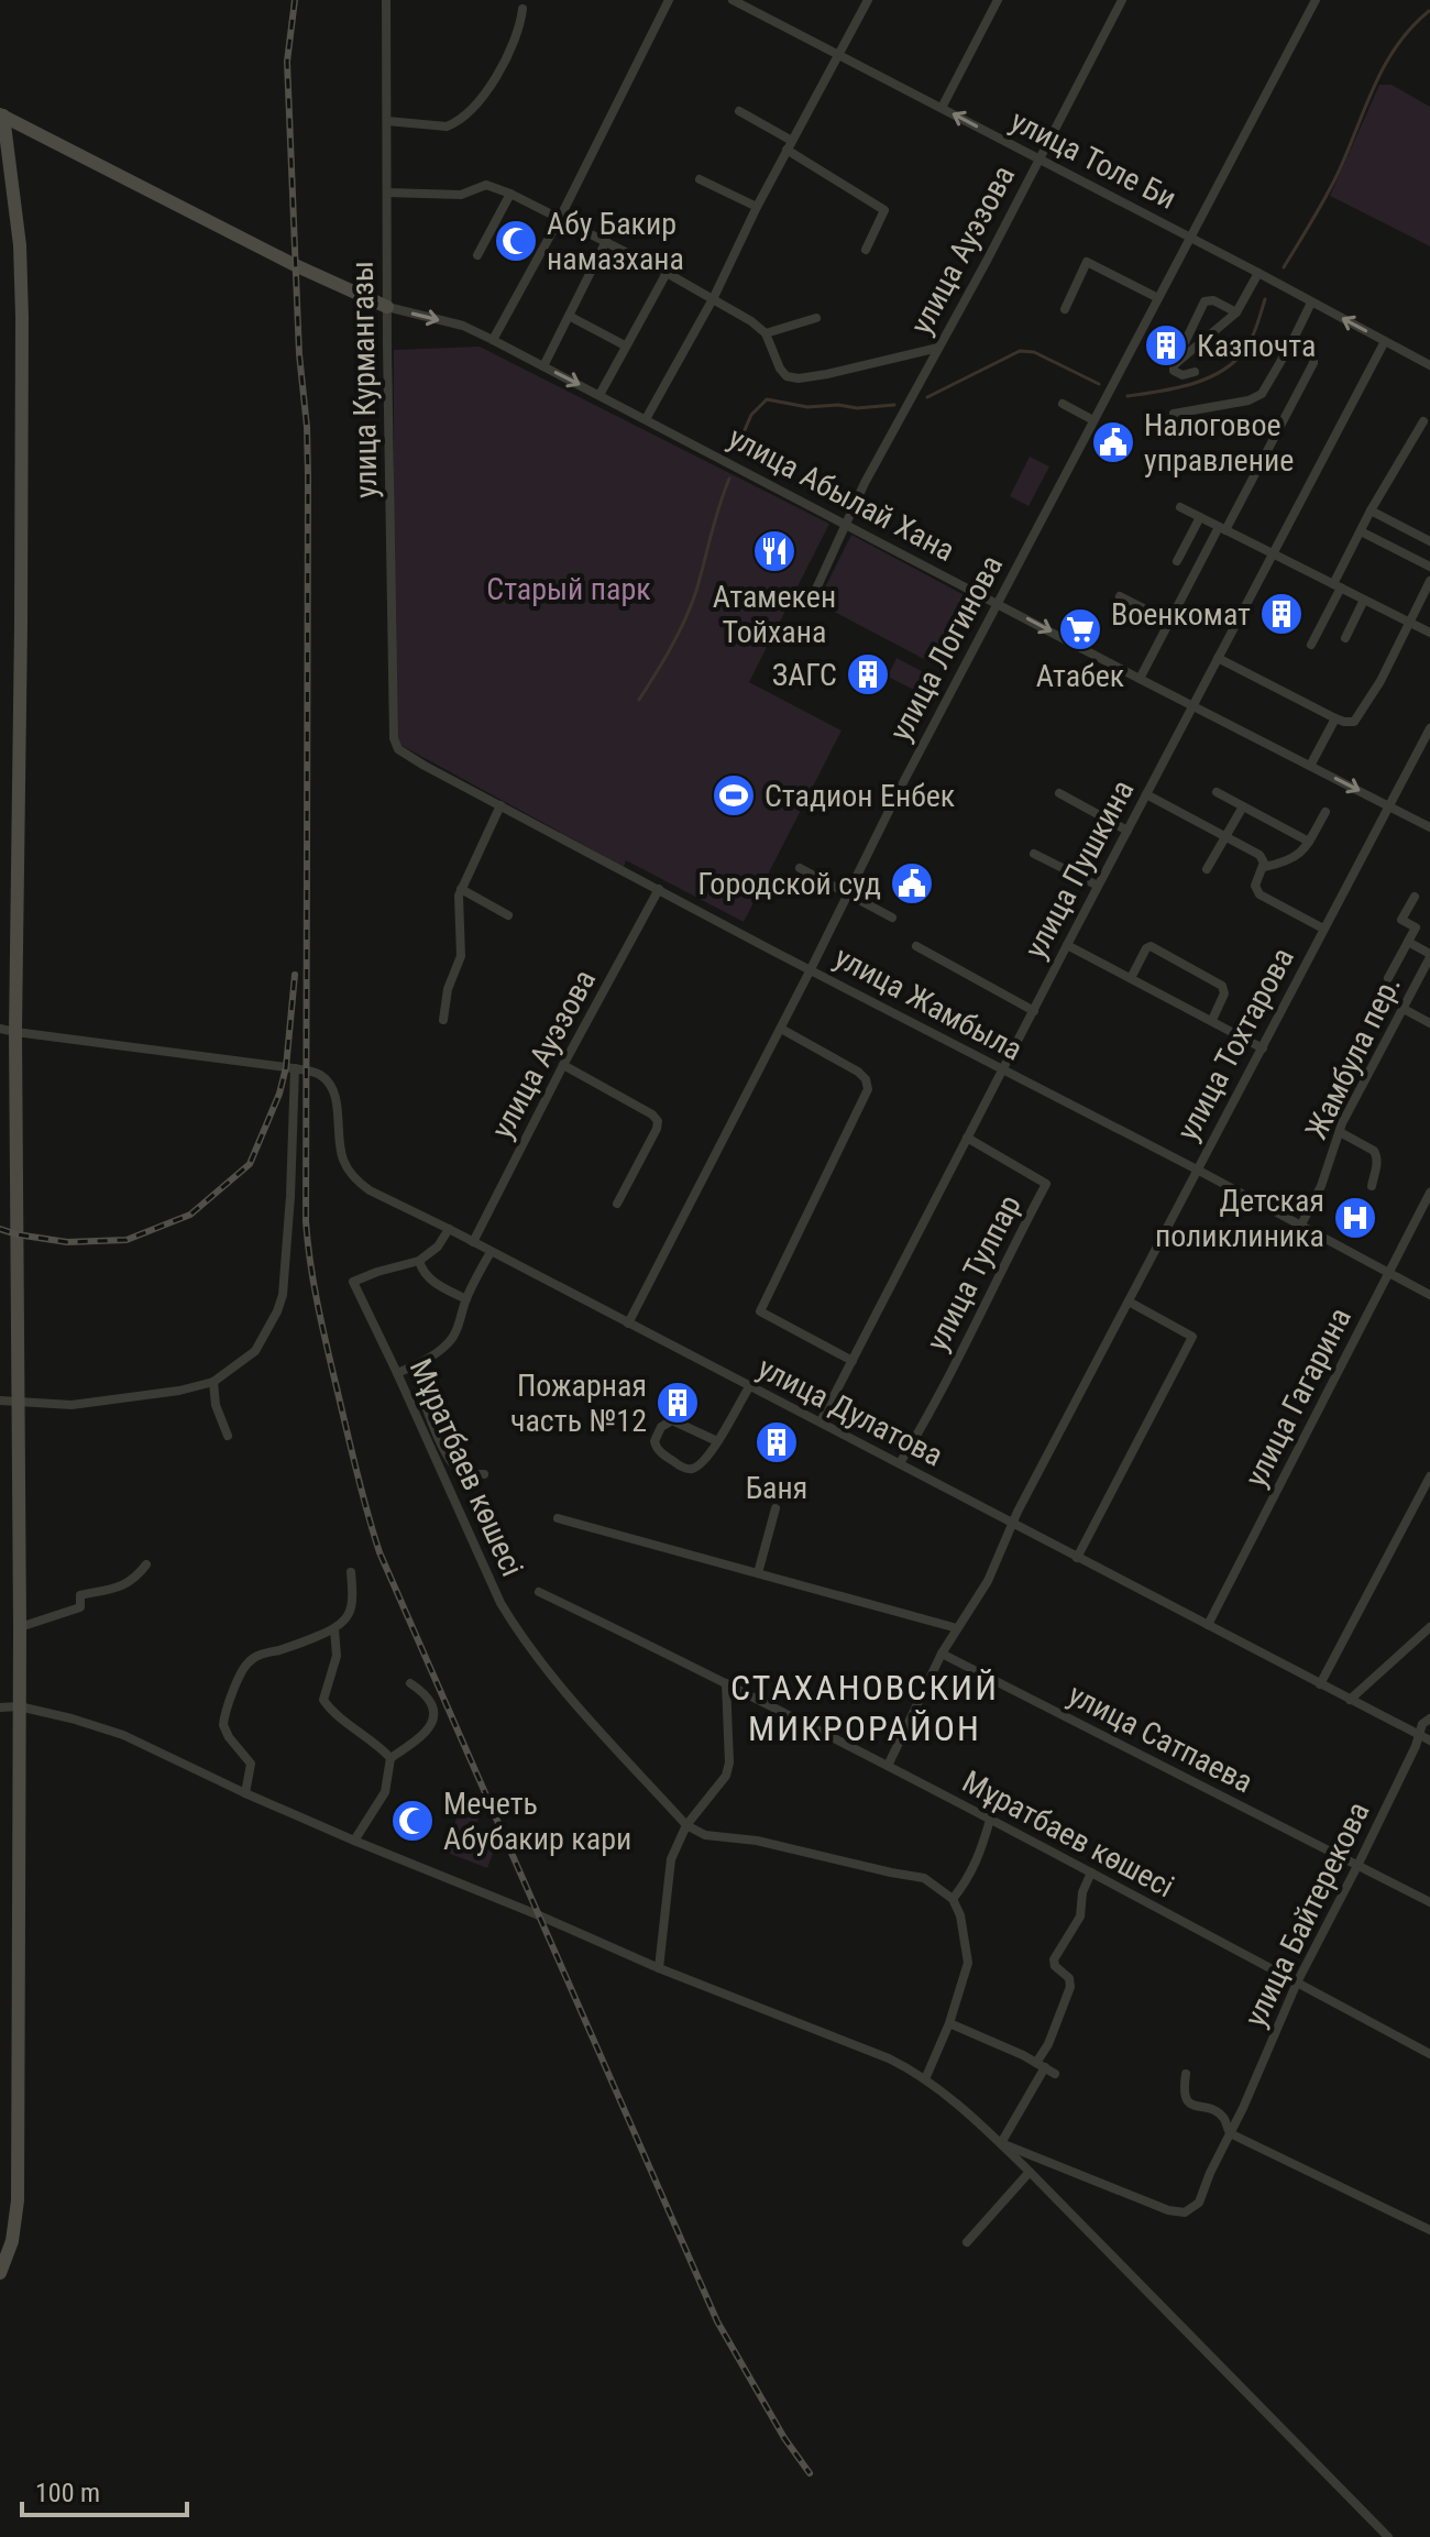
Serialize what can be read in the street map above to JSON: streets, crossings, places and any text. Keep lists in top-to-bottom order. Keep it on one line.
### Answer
{"streets":{"street":["улица Толе Би","улица Ауэзова","улица Курмангазы","улица Абылай Хана","улица Логинова","улица Пушкина","улица Жамбыла","улица Тохтарова","Жамбула пер.","улица Тулпар","улица Гагарина","улица Дулатова","Мұратбаев көшесі","улица Сатпаева","улица Байтерекова"]},"crossings":[["улица Толе Би","улица Ауэзова"],["улица Толе Би","улица Логинова"],["улица Толе Би","улица Пушкина"],["улица Ауэзова","улица Абылай Хана"],["улица Ауэзова","улица Жамбыла"],["улица Ауэзова","улица Дулатова"],["улица Курмангазы","улица Абылай Хана"],["улица Курмангазы","улица Жамбыла"],["улица Абылай Хана","улица Логинова"],["улица Абылай Хана","улица Пушкина"],["улица Абылай Хана","улица Тохтарова"],["улица Логинова","улица Жамбыла"],["улица Логинова","улица Дулатова"],["улица Пушкина","улица Жамбыла"],["улица Пушкина","улица Тулпар"],["улица Пушкина","улица Дулатова"],["улица Жамбыла","улица Тохтарова"],["улица Жамбыла","Жамбула пер."],["улица Жамбыла","улица Гагарина"],["улица Тохтарова","улица Дулатова"],["улица Тулпар","улица Дулатова"],["улица Гагарина","улица Дулатова"],["улица Дулатова","улица Байтерекова"],["Мұратбаев көшесі","улица Байтерекова"],["улица Сатпаева","улица Байтерекова"]],"districts":["СТАХАНОВСКИЙ МИКРОРАЙОН"],"parks":["Старый парк"],"places":{"mosque":["Абу Бакир намазхана","Мечеть Абубакир кари"],"building":["Казпочта","Военкомат","ЗАГС","Пожарная часть №12","Баня"],"public building":["Налоговое управление","Городской суд"],"restaurant":["Атамекен Тойхана"],"supermarket":["Атабек"],"sports":["Стадион Енбек"],"hospital":["Детская поликлиника"]},"scale_bar":"100 m"}
